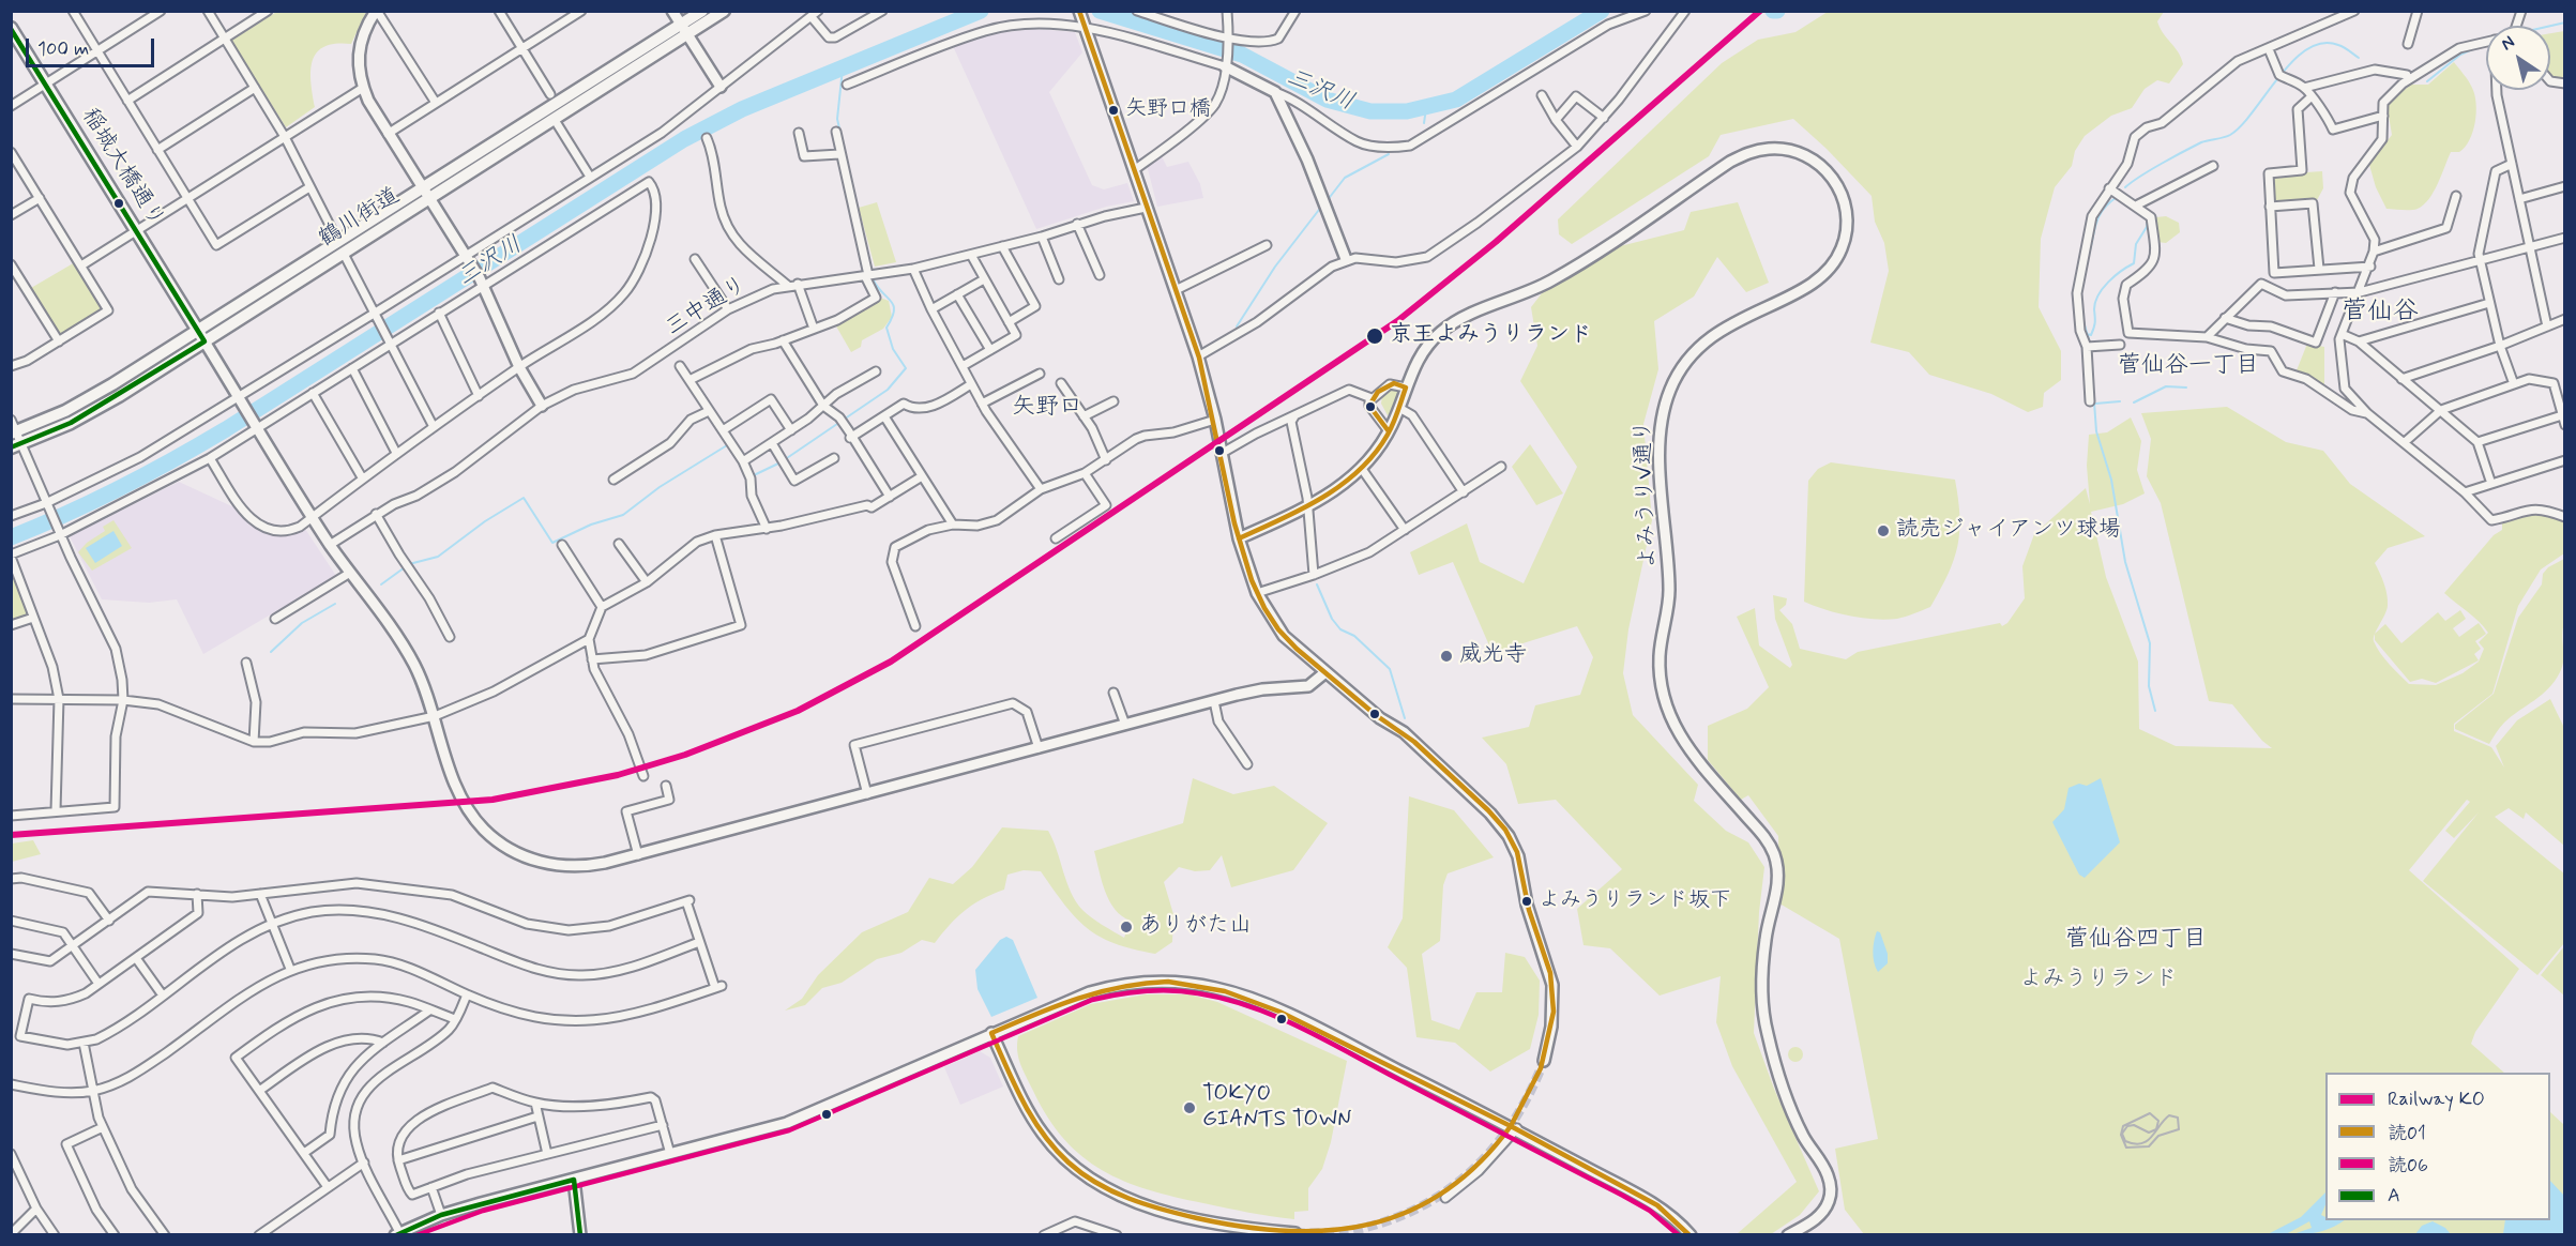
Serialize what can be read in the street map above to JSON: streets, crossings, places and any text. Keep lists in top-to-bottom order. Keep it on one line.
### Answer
{"streets":{"main road":["稲城大橋通り","鶴川街道"],"street":["三中通り","よみうりV通り"]},"crossings":[["稲城大橋通り","鶴川街道"]],"districts":["菅仙谷","菅仙谷一丁目","矢野口","菅仙谷四丁目"],"water":["三沢川"],"parks":["よみうりランド"],"places":["矢野口橋","京王よみうりランド","読売ジャイアンツ球場","威光寺","よみうりランド坂下","ありがた山","TOKYO GIANTS TOWN"],"lines":["rail line KO","transit line 読01","transit line A","transit line 読06"],"legend":["Railway KO","読01","読06","A"],"scale_bar":"100 m","north":"top left"}
